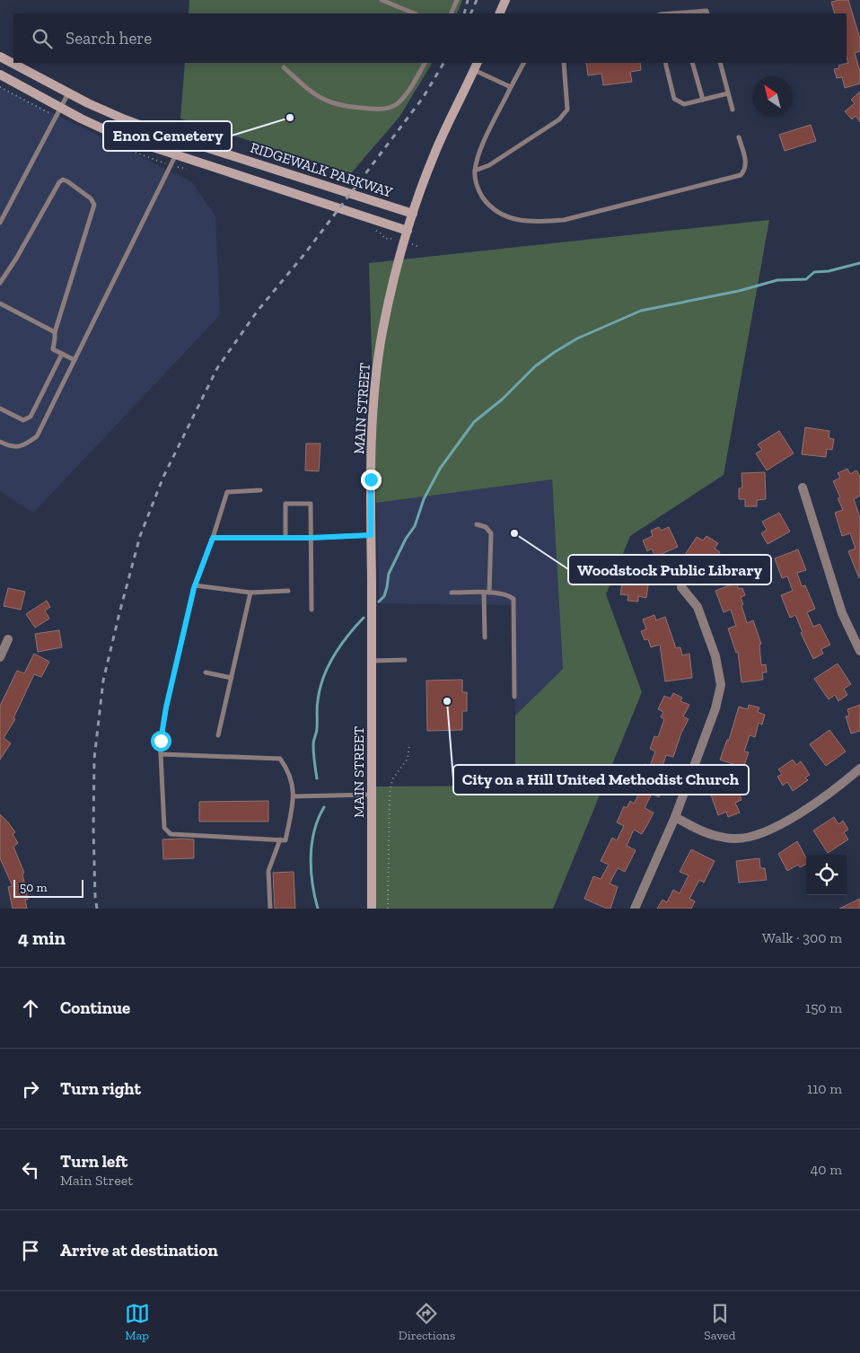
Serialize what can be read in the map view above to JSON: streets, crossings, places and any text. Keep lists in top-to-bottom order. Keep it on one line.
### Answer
{"streets":{"main road":["RIDGEWALK PARKWAY","MAIN STREET"]},"crossings":[["RIDGEWALK PARKWAY","MAIN STREET"]],"places":["Enon Cemetery","Woodstock Public Library","City on a Hill United Methodist Church"],"scale_bar":"50 m","north":"top left","page":{"search":"Search here","scale":"50 m","heading":["4 min","Walk · 300 m"],"list":[["Continue","150 m"],["Turn right","110 m"],["Turn left","Main Street","40 m"],"Arrive at destination"],"nav":["Map","Directions","Saved"]}}
